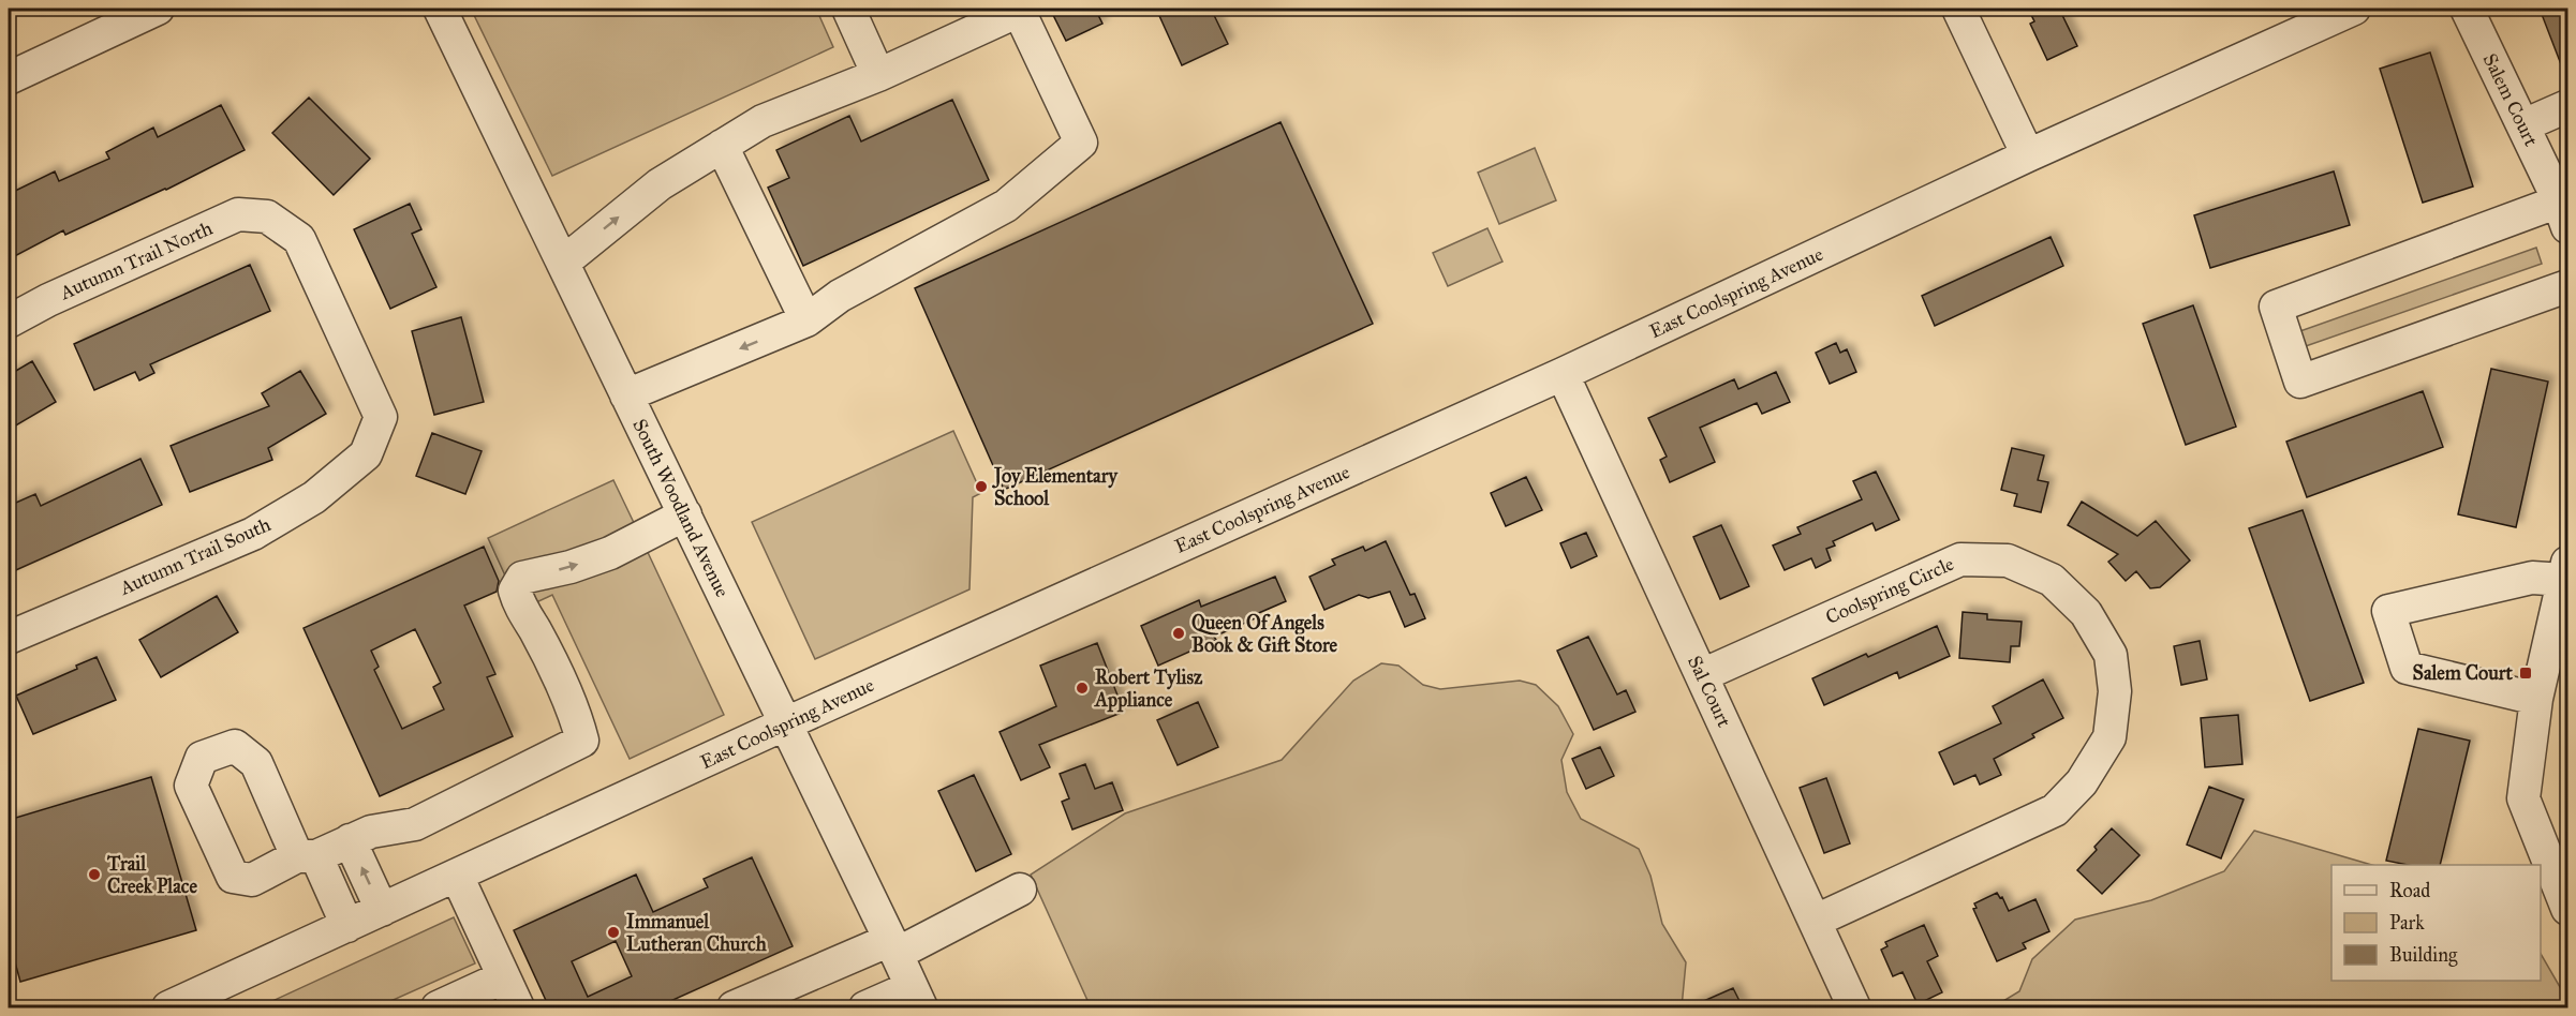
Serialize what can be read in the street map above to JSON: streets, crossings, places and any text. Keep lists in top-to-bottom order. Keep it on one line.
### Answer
{"streets":{"street":["Salem Court","Autumn Trail North","East Coolspring Avenue","South Woodland Avenue","Autumn Trail South","Coolspring Circle","Sal Court"]},"crossings":[["Autumn Trail North","Autumn Trail South"],["East Coolspring Avenue","South Woodland Avenue"],["East Coolspring Avenue","Sal Court"],["Coolspring Circle","Sal Court"]],"places":{"other":["Joy Elementary School","Queen Of Angels Book & Gift Store","Robert Tylisz Appliance","Trail Creek Place","Immanuel Lutheran Church"],"transit":["Salem Court"]},"legend":["Road","Park","Building"]}
